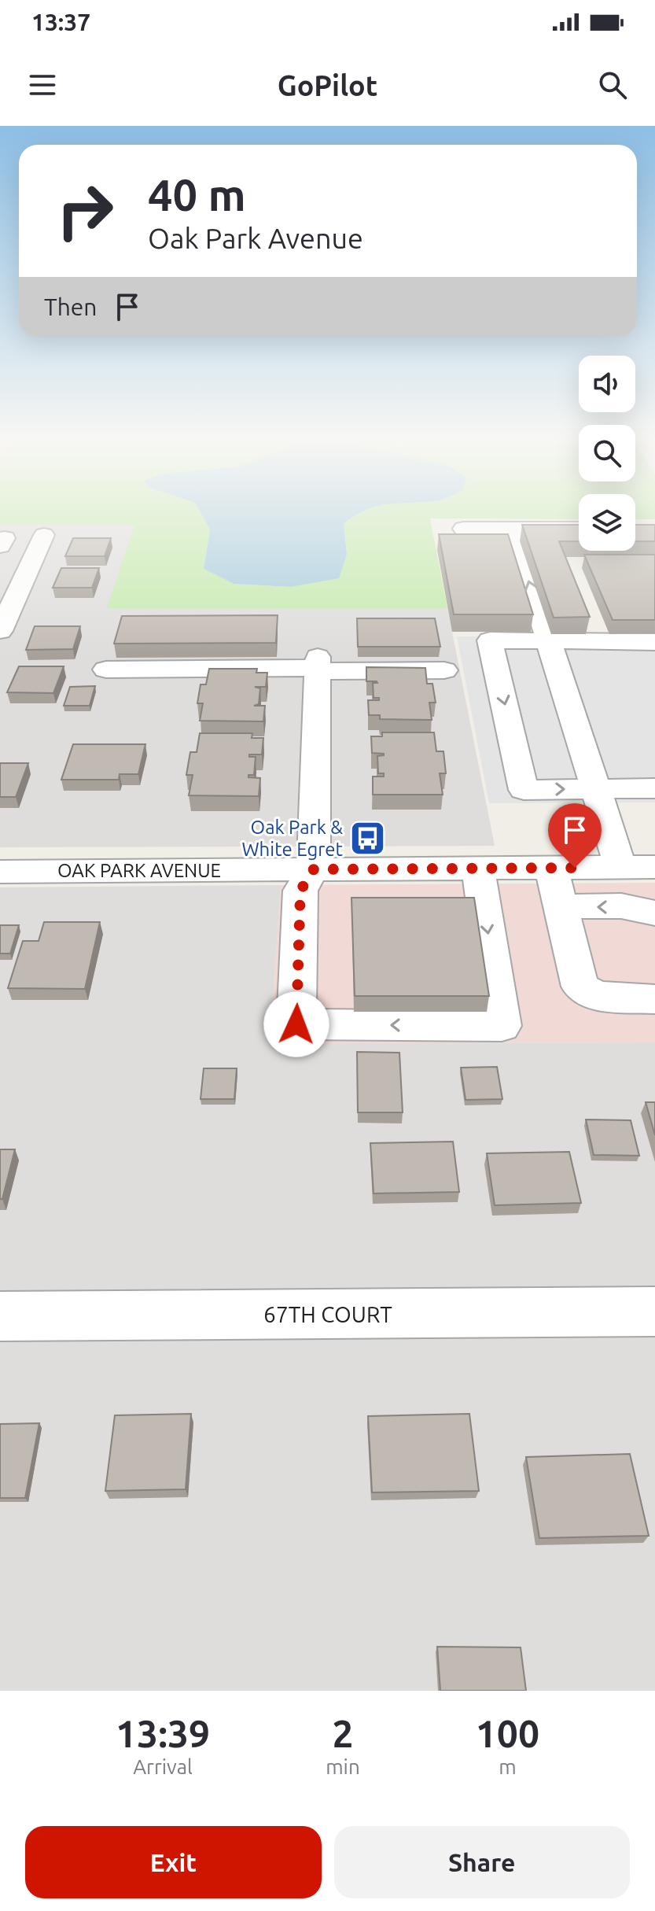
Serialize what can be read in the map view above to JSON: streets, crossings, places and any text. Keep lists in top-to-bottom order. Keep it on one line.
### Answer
{"streets":{"street":["OAK PARK AVENUE","67TH COURT"]},"places":{"bus stop":["Oak Park & White Egret"]},"page":{"status":"13:37","header":"GoPilot","turn":["40 m","Oak Park Avenue"],"then":"Then","eta":["13:39","Arrival","2","min","100","m"],"buttons":["Exit","Share"]}}
